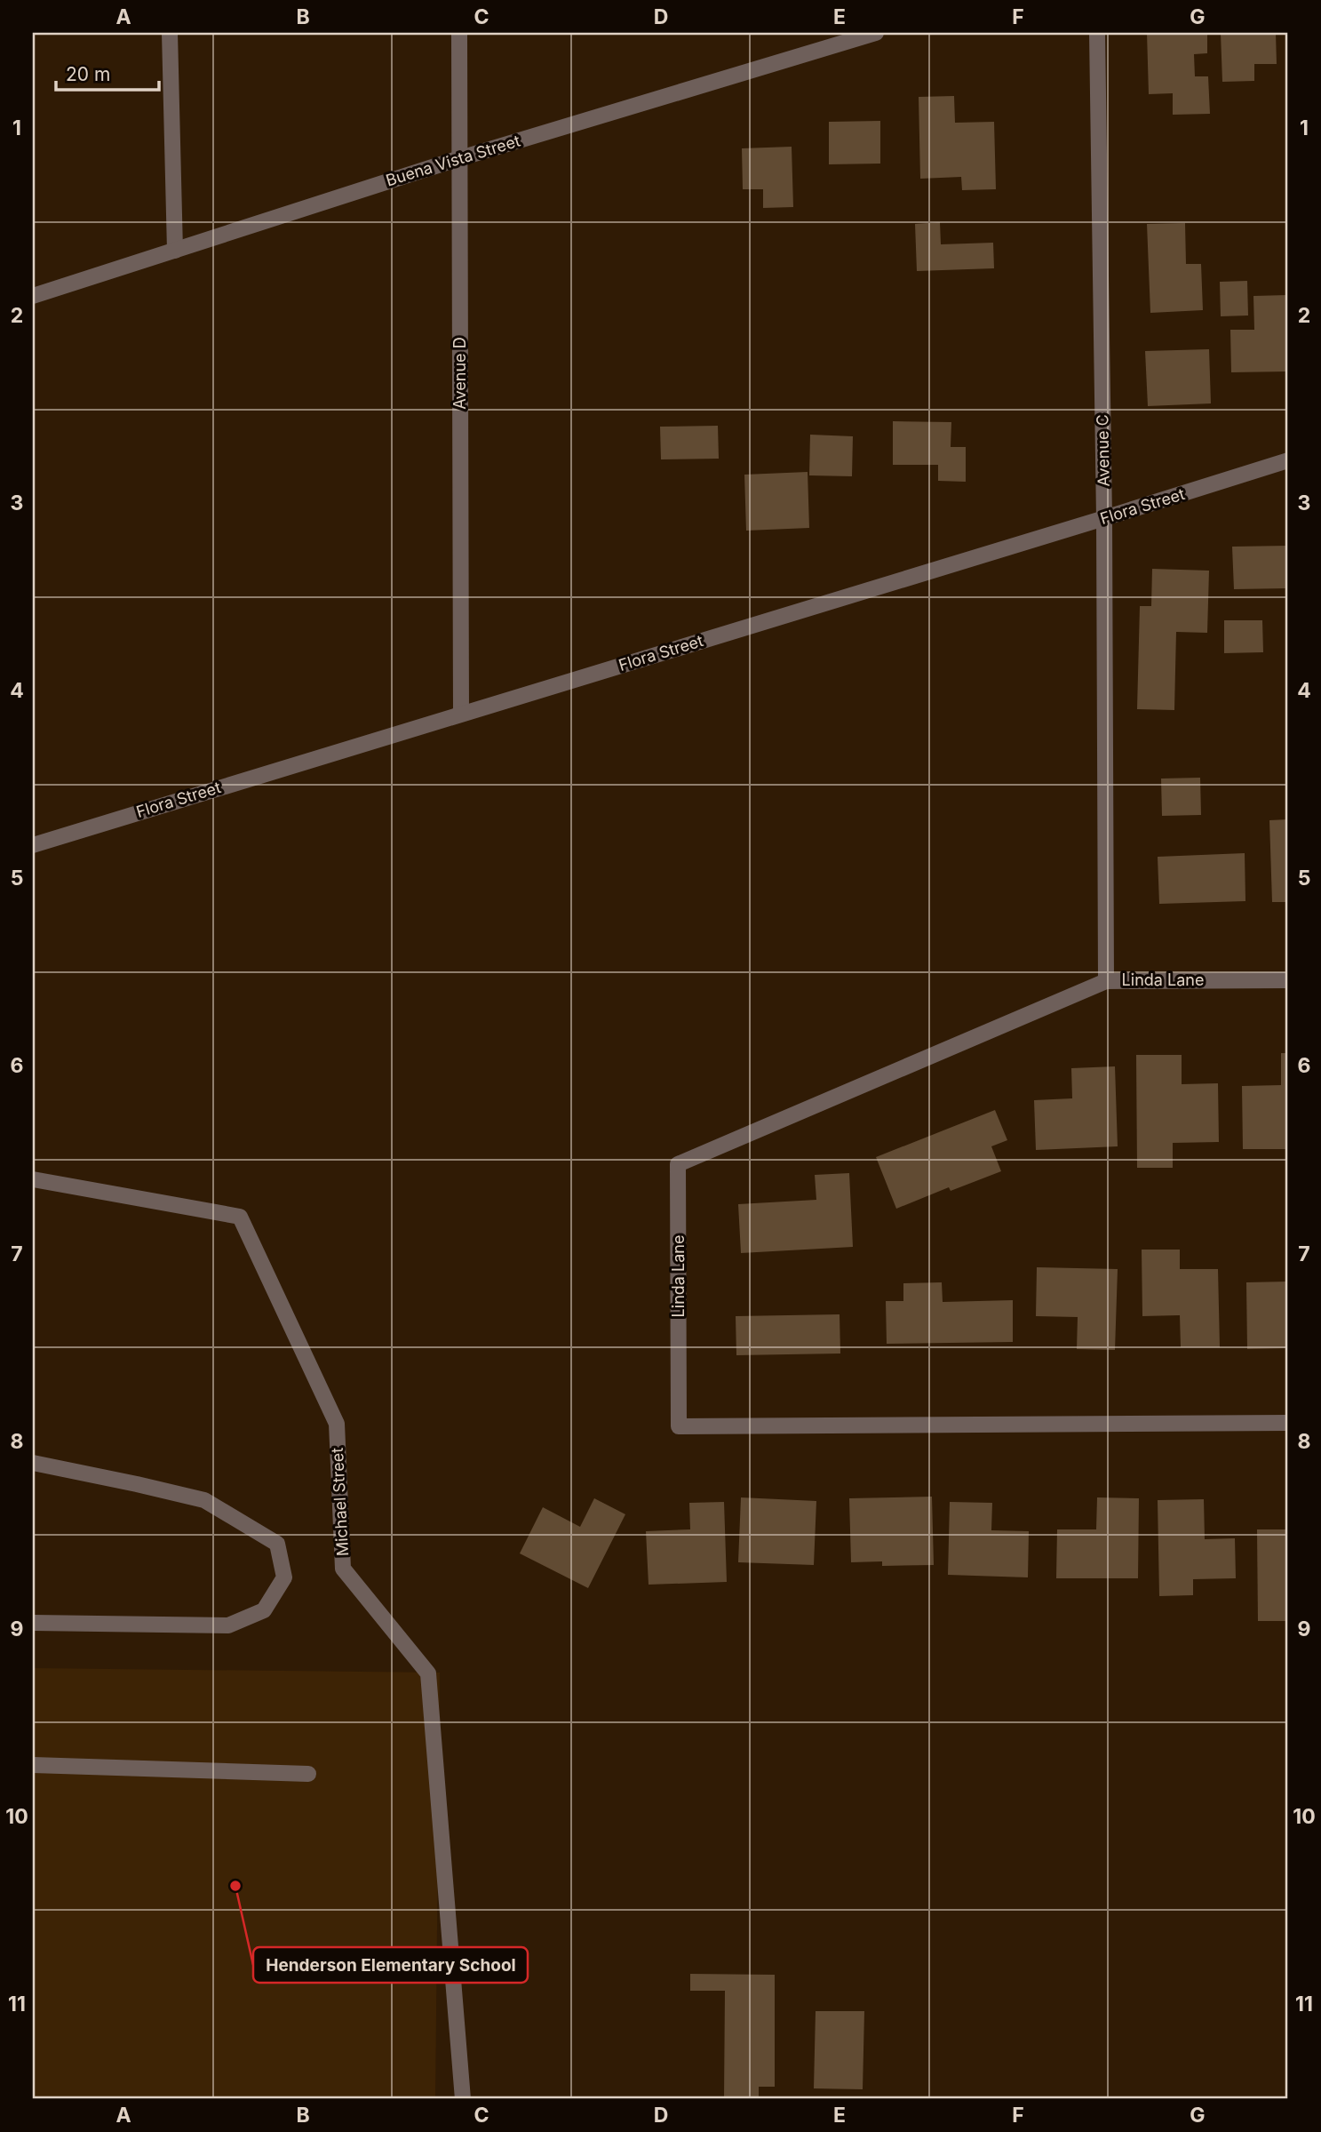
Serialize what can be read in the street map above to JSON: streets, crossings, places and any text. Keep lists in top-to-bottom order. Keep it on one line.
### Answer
{"streets":{"street":["Buena Vista Street","Avenue D","Avenue C","Flora Street","Linda Lane","Michael Street"]},"crossings":[["Buena Vista Street","Avenue D"],["Avenue D","Flora Street"],["Avenue C","Flora Street"],["Avenue C","Linda Lane"]],"places":["Henderson Elementary School"],"scale_bar":"20 m","grid":{"columns":["A","B","C","D","E","F","G"],"rows":["1","2","3","4","5","6","7","8","9","10","11"]}}
